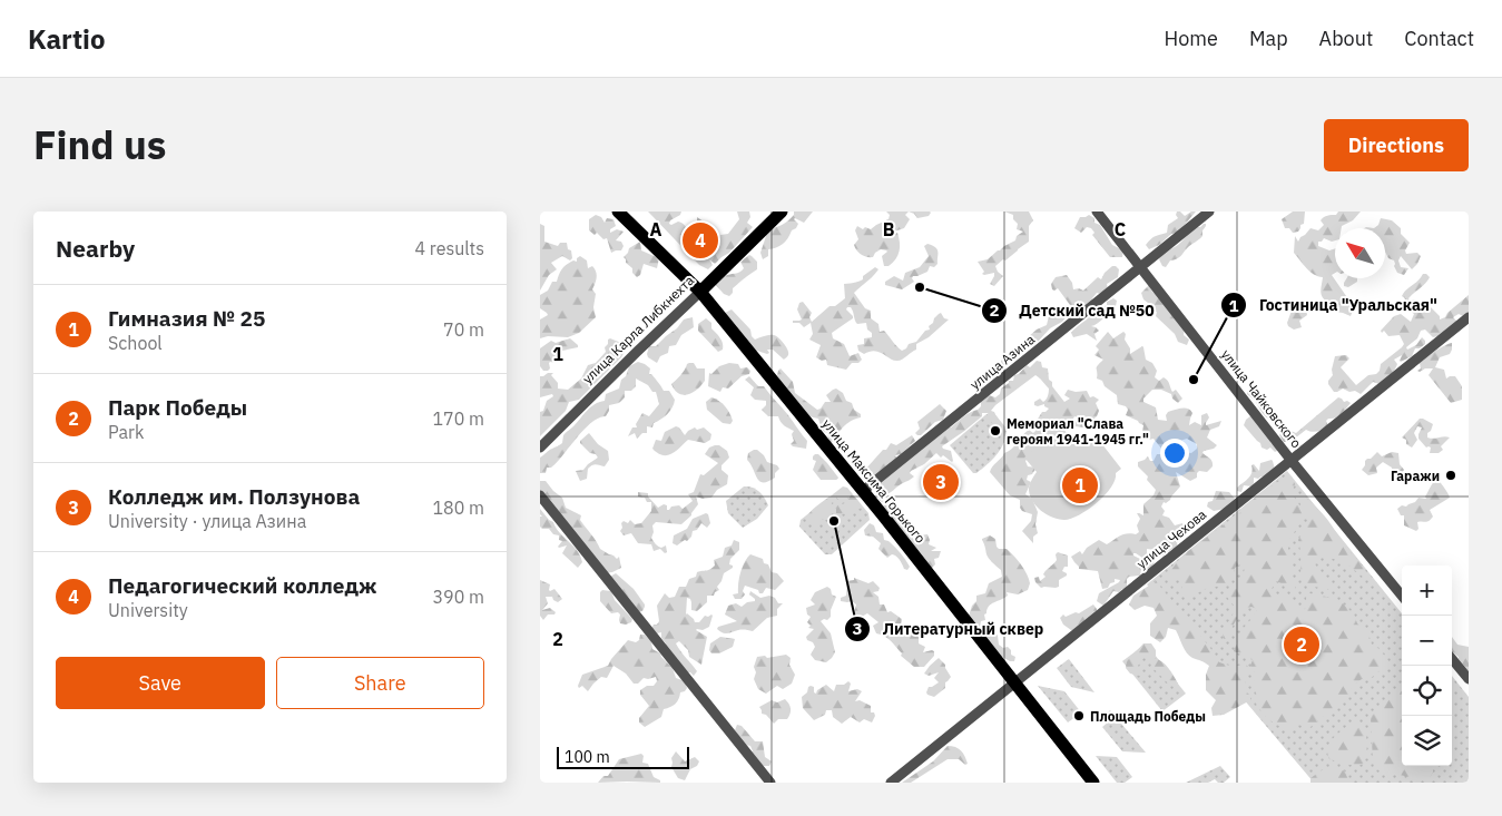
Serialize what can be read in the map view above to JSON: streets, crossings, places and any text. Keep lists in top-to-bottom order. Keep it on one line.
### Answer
{"streets":{"main road":["улица Карла Либкнехта","улица Максима Горького"],"street":["улица Азина","улица Чайковского","улица Чехова"]},"crossings":[["улица Карла Либкнехта","улица Максима Горького"],["улица Азина","улица Чайковского"],["улица Азина","улица Максима Горького"],["улица Чайковского","улица Чехова"],["улица Максима Горького","улица Чехова"]],"places":["Детский сад №50","Гостиница \"Уральская\"","Мемориал \"Слава героям 1941-1945 гг.\"","Гаражи","Литературный сквер","Площадь Победы"],"scale_bar":"100 m","north":"top left","page":{"header":"Kartio","nav":["Home","Map","About","Contact"],"title":"Find us","buttons":["Directions",["Save","Share"]],"heading":["Nearby","4 results"],"pins":["4","3","1","2"],"list":[{"mark":"1","name":"Гимназия № 25","note":"School","value":"70 m"},{"mark":"2","name":"Парк Победы","note":"Park","value":"170 m"},{"mark":"3","name":"Колледж им. Ползунова","note":"University · улица Азина","value":"180 m"},{"mark":"4","name":"Педагогический колледж","note":"University","value":"390 m"}],"map_buttons":["+","−"],"scale":"100 m"},"grid":{"columns":["A","B","C"],"rows":["1","2"]}}
